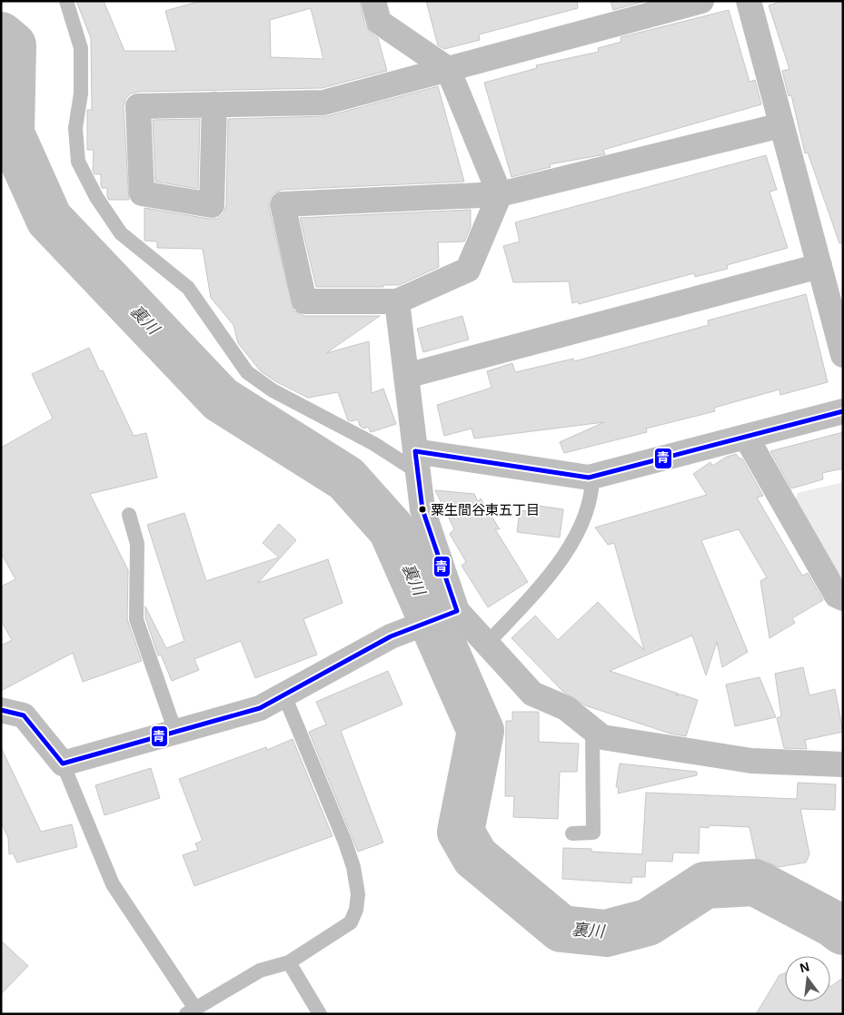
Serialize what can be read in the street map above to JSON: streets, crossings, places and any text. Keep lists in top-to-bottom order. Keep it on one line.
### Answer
{"water":["裏川"],"places":["粟生間谷東五丁目"],"lines":["transit line 青"],"north":"top"}
